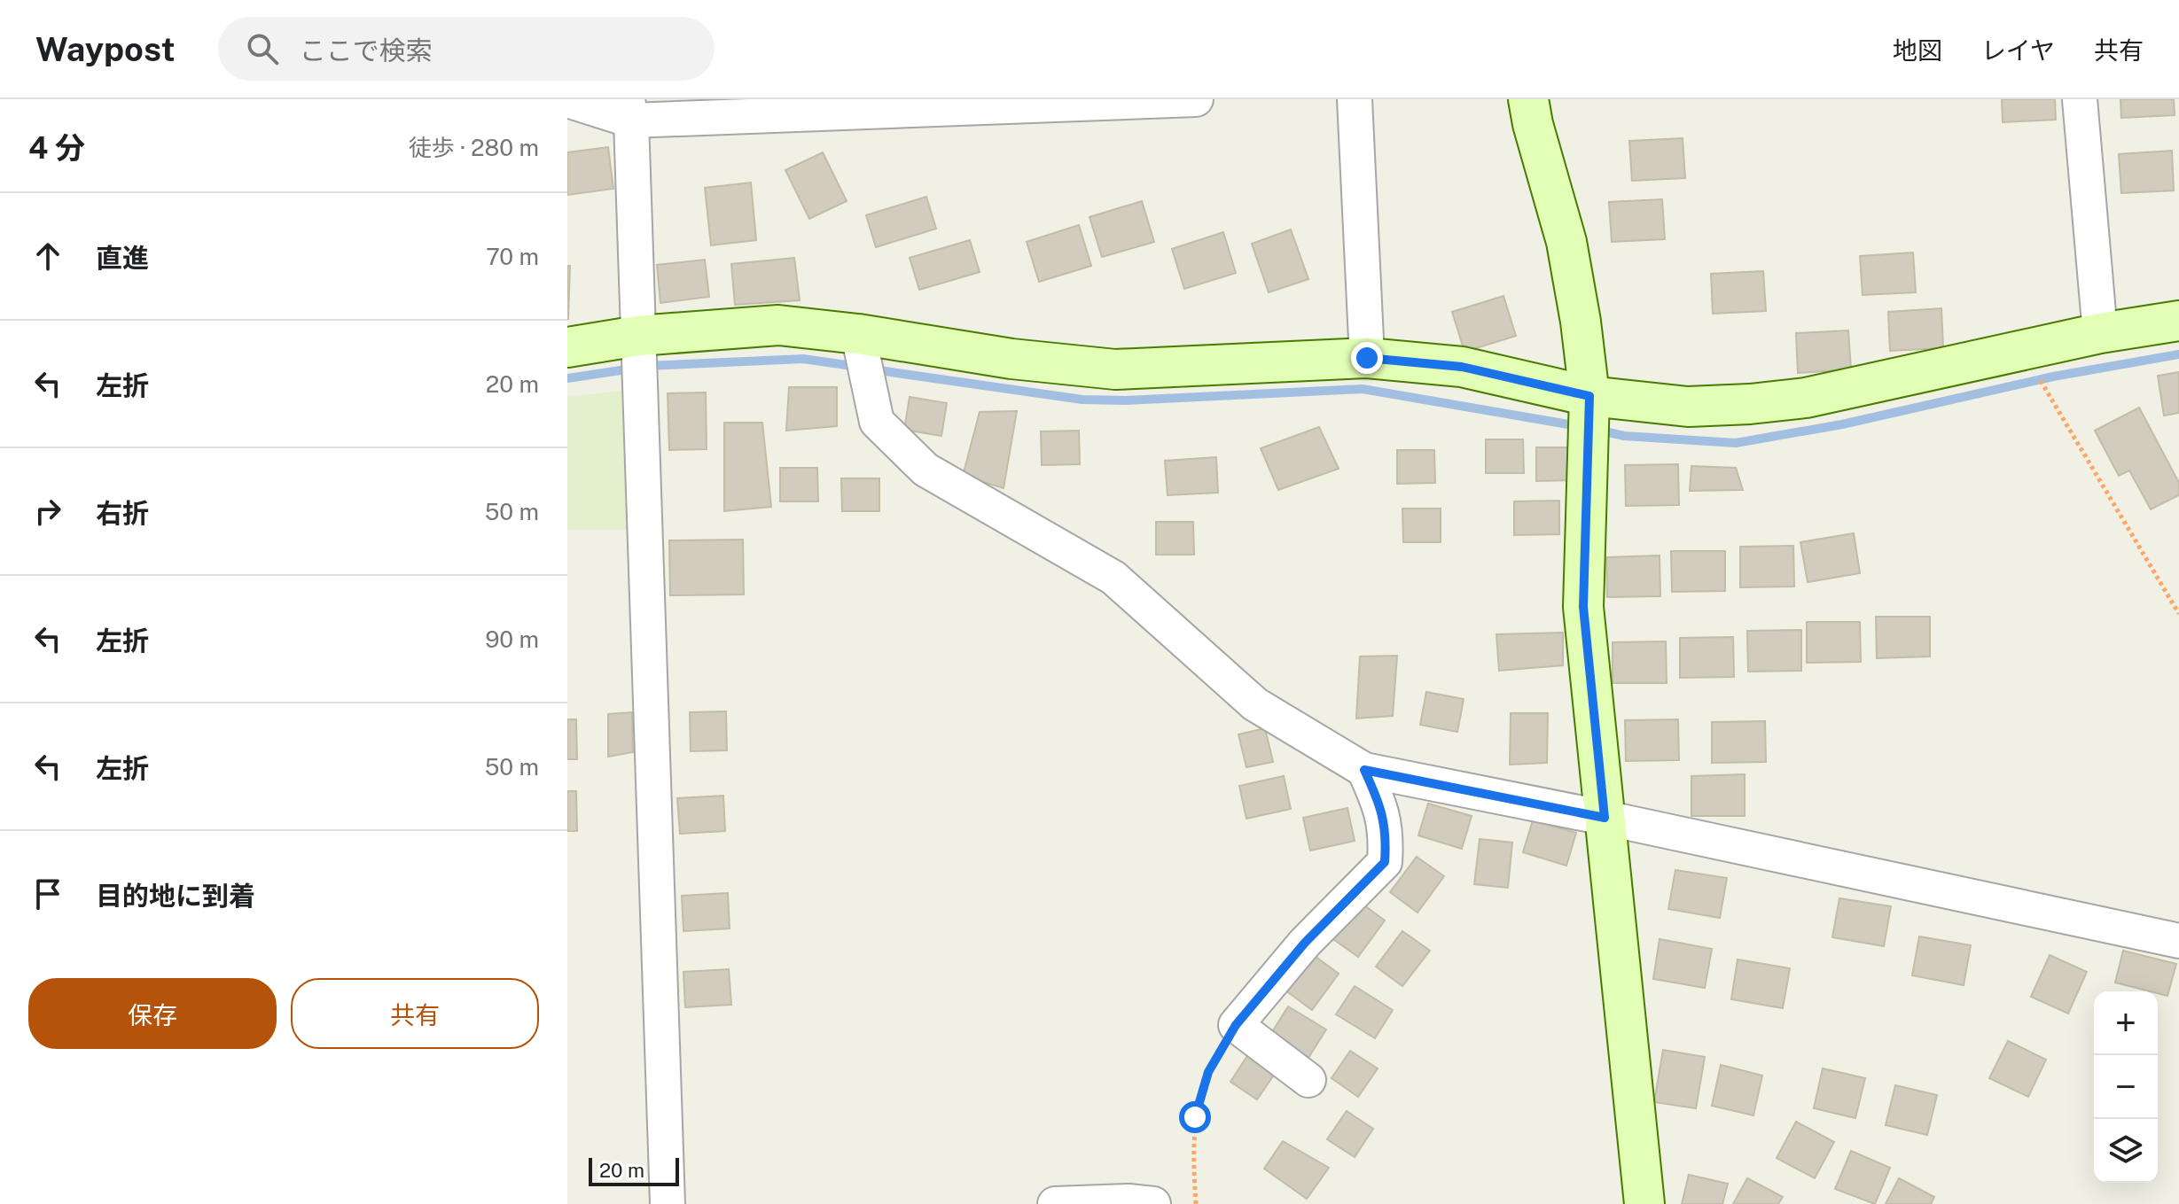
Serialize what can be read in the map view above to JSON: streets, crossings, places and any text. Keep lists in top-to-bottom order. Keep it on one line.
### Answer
{"scale_bar":"20 m","page":{"header":"Waypost","search":"ここで検索","nav":["地図","レイヤ","共有"],"heading":["4 分","徒歩 · 280 m"],"list":[["直進","70 m"],["左折","20 m"],["右折","50 m"],["左折","90 m"],["左折","50 m"],"目的地に到着"],"buttons":["保存","共有"],"map_buttons":["+","−"],"scale":"20 m"}}
